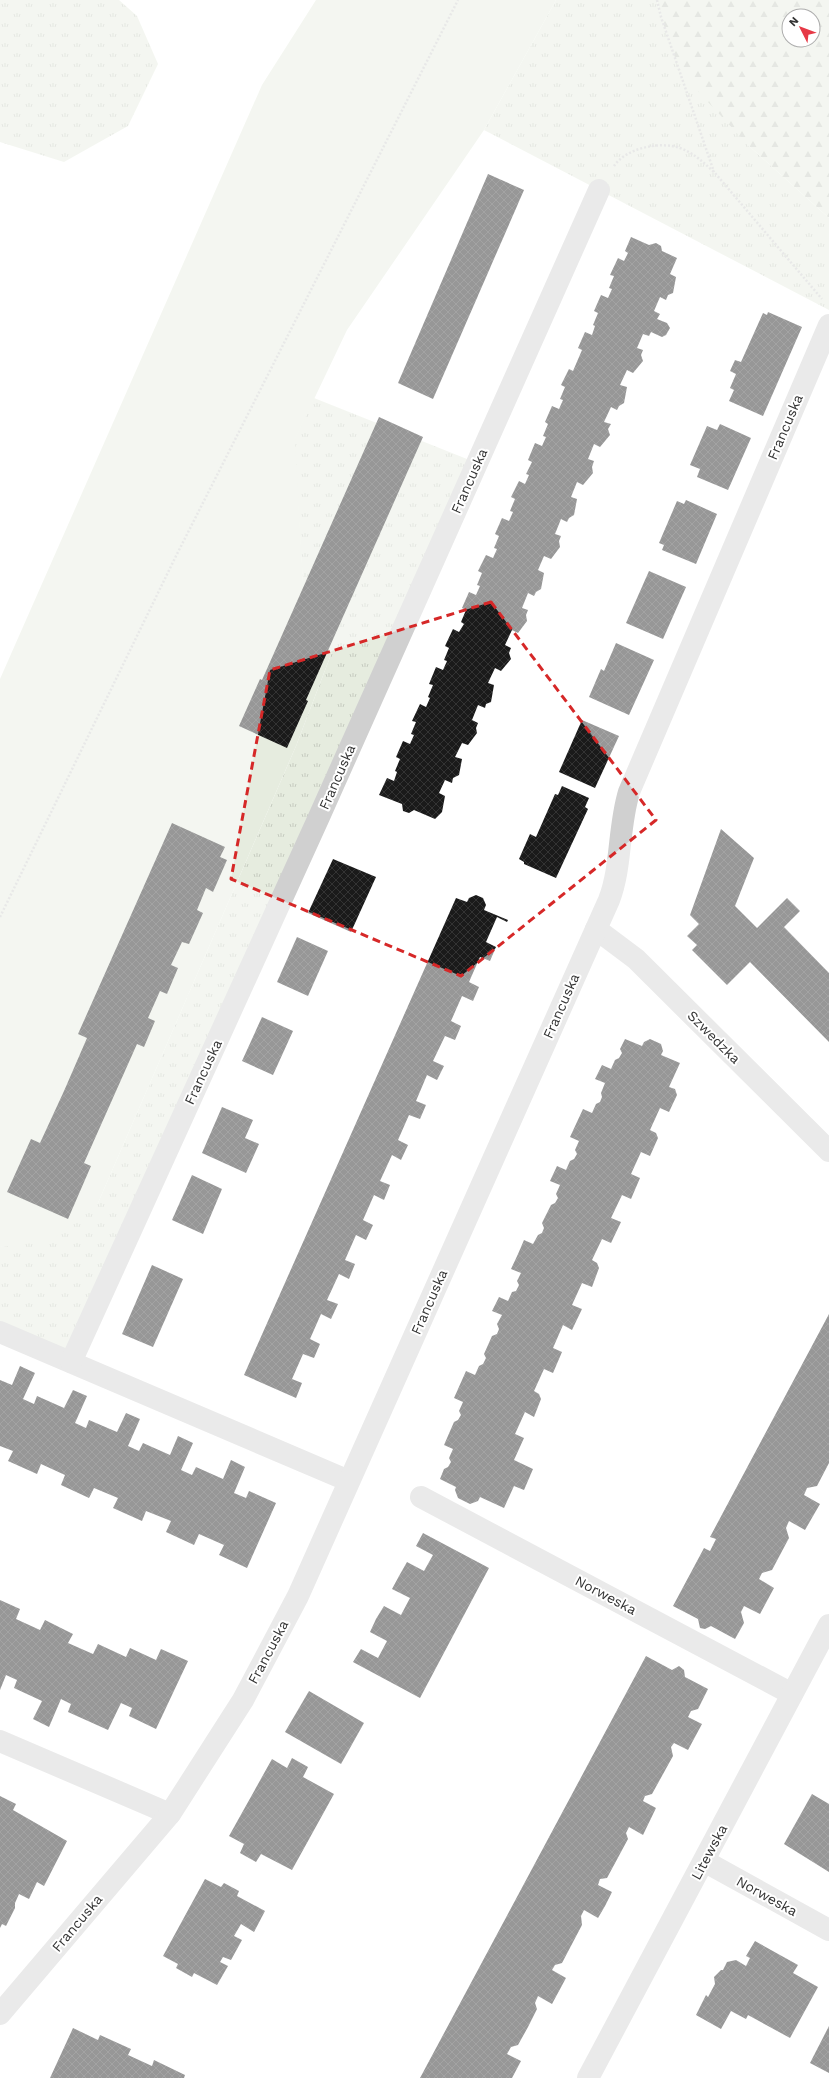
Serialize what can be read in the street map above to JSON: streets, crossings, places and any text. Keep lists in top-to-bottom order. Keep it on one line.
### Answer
{"streets":{"street":["Francuska","Szwedzka","Norweska","Litewska"]},"crossings":[["Francuska","Szwedzka"],["Norweska","Litewska"]],"north":"top left"}
